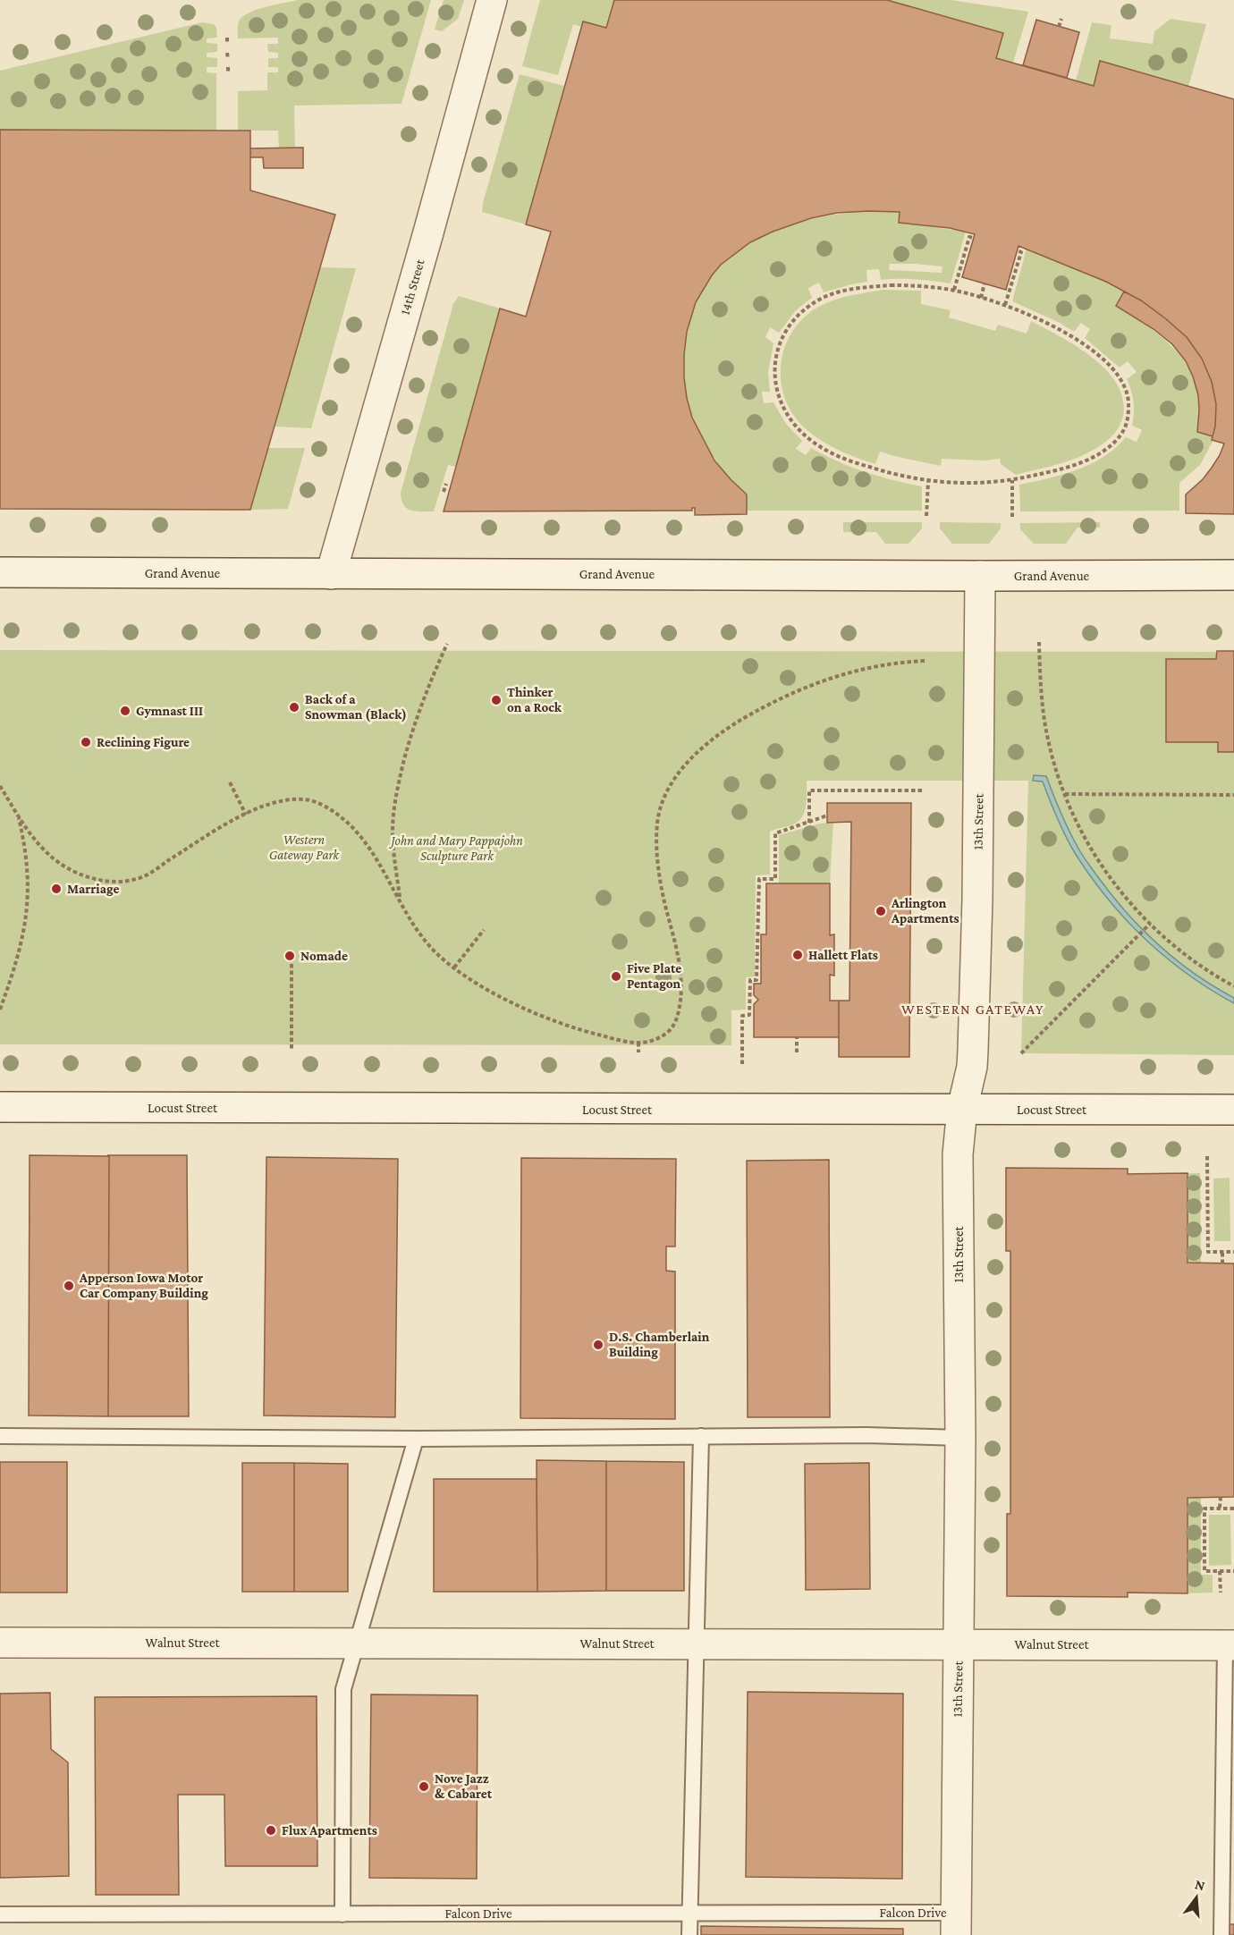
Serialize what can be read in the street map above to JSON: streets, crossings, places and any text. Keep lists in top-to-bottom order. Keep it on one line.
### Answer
{"streets":{"street":["14th Street","Grand Avenue","13th Street","Locust Street","Walnut Street"],"lane":["Falcon Drive"]},"crossings":[["14th Street","Grand Avenue"],["Grand Avenue","13th Street"],["13th Street","Locust Street"],["13th Street","Walnut Street"],["13th Street","Falcon Drive"]],"districts":["WESTERN GATEWAY"],"parks":["Western Gateway Park","John and Mary Pappajohn Sculpture Park"],"places":["Thinker on a Rock","Back of a Snowman (Black)","Gymnast III","Reclining Figure","Marriage","Arlington Apartments","Hallett Flats","Nomade","Five Plate Pentagon","Apperson Iowa Motor Car Company Building","D.S. Chamberlain Building","Nove Jazz & Cabaret","Flux Apartments"],"north":"top"}
